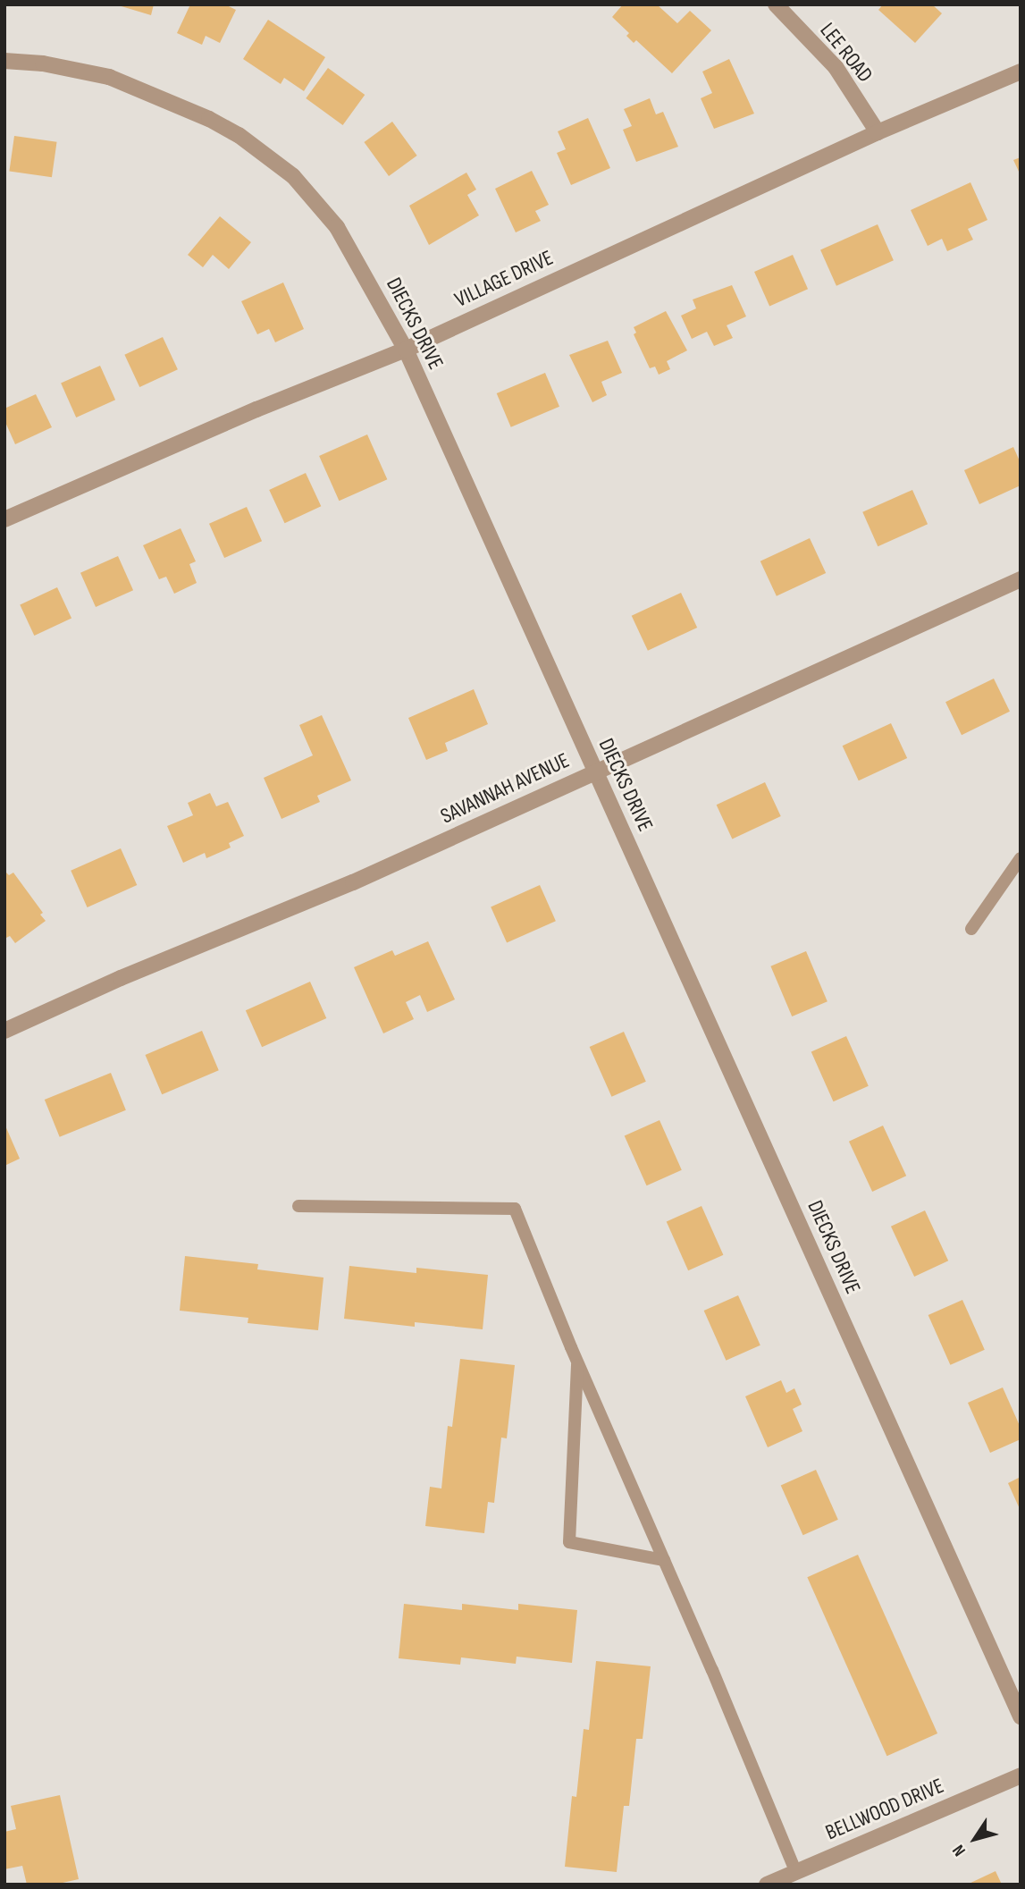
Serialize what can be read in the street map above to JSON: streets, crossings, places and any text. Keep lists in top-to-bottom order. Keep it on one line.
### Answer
{"streets":{"street":["LEE ROAD","VILLAGE DRIVE","DIECKS DRIVE","SAVANNAH AVENUE","BELLWOOD DRIVE"]},"crossings":[["LEE ROAD","VILLAGE DRIVE"],["VILLAGE DRIVE","DIECKS DRIVE"],["DIECKS DRIVE","SAVANNAH AVENUE"]],"north":"bottom left"}
